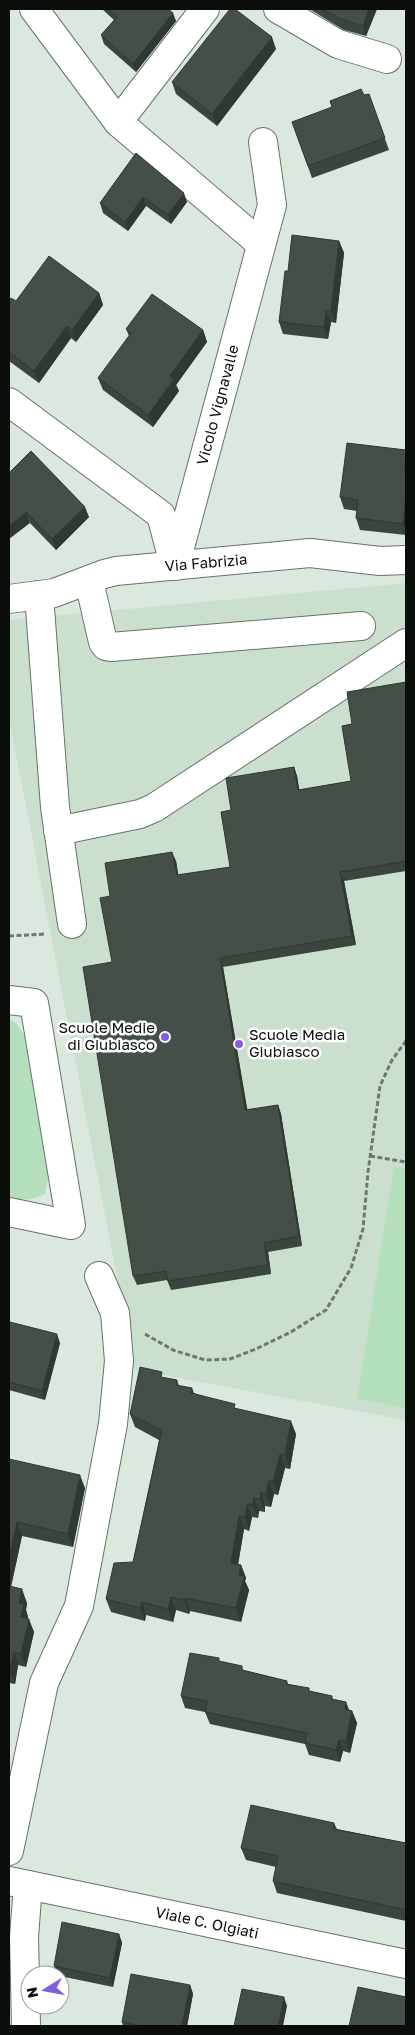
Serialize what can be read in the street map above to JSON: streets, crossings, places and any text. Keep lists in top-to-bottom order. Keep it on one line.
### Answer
{"streets":{"street":["Vicolo Vignavalle","Via Fabrizia","Viale C. Olgiati"]},"crossings":[["Vicolo Vignavalle","Via Fabrizia"]],"places":["Scuole Medie di Giubiasco","Scuole Media Giubiasco"],"north":"left"}
